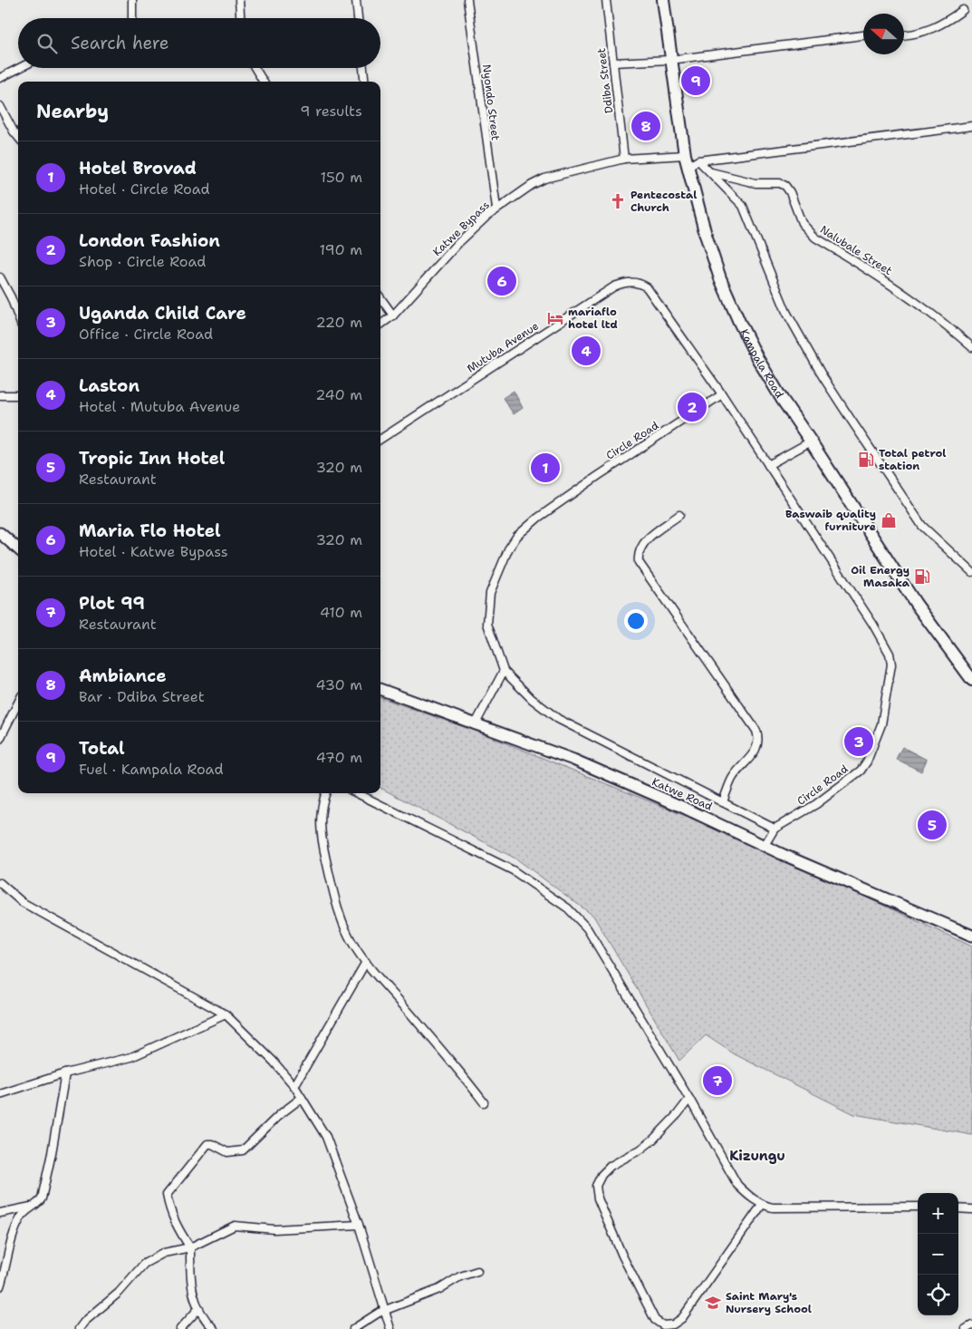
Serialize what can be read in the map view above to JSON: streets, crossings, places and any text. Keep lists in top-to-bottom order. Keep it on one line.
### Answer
{"streets":{"main road":["Kampala Road"],"street":["Ddiba Street","Nyondo Street","Katwe Bypass","Nalubale Street","Mutuba Avenue","Circle Road","Katwe Road"]},"crossings":[["Ddiba Street","Katwe Bypass"],["Nyondo Street","Katwe Bypass"],["Katwe Bypass","Kampala Road"],["Mutuba Avenue","Circle Road"],["Circle Road","Katwe Road"]],"districts":["Kizungu"],"places":{"church":["Pentecostal Church"],"hotel":["mariaflo hotel ltd"],"fuel station":["Total petrol station","Oil Energy Masaka"],"shop":["Baswaib quality furniture"],"school or university":["Saint Mary's Nursery School"]},"north":"left","page":{"search":"Search here","pins":["9","8","6","4","2","1","3","5","7"],"heading":["Nearby","9 results"],"list":[{"mark":"1","name":"Hotel Brovad","note":"Hotel · Circle Road","value":"150 m"},{"mark":"2","name":"London Fashion","note":"Shop · Circle Road","value":"190 m"},{"mark":"3","name":"Uganda Child Care","note":"Office · Circle Road","value":"220 m"},{"mark":"4","name":"Laston","note":"Hotel · Mutuba Avenue","value":"240 m"},{"mark":"5","name":"Tropic Inn Hotel","note":"Restaurant","value":"320 m"},{"mark":"6","name":"Maria Flo Hotel","note":"Hotel · Katwe Bypass","value":"320 m"},{"mark":"7","name":"Plot 99","note":"Restaurant","value":"410 m"},{"mark":"8","name":"Ambiance","note":"Bar · Ddiba Street","value":"430 m"},{"mark":"9","name":"Total","note":"Fuel · Kampala Road","value":"470 m"}],"map_buttons":["+","−"]}}
